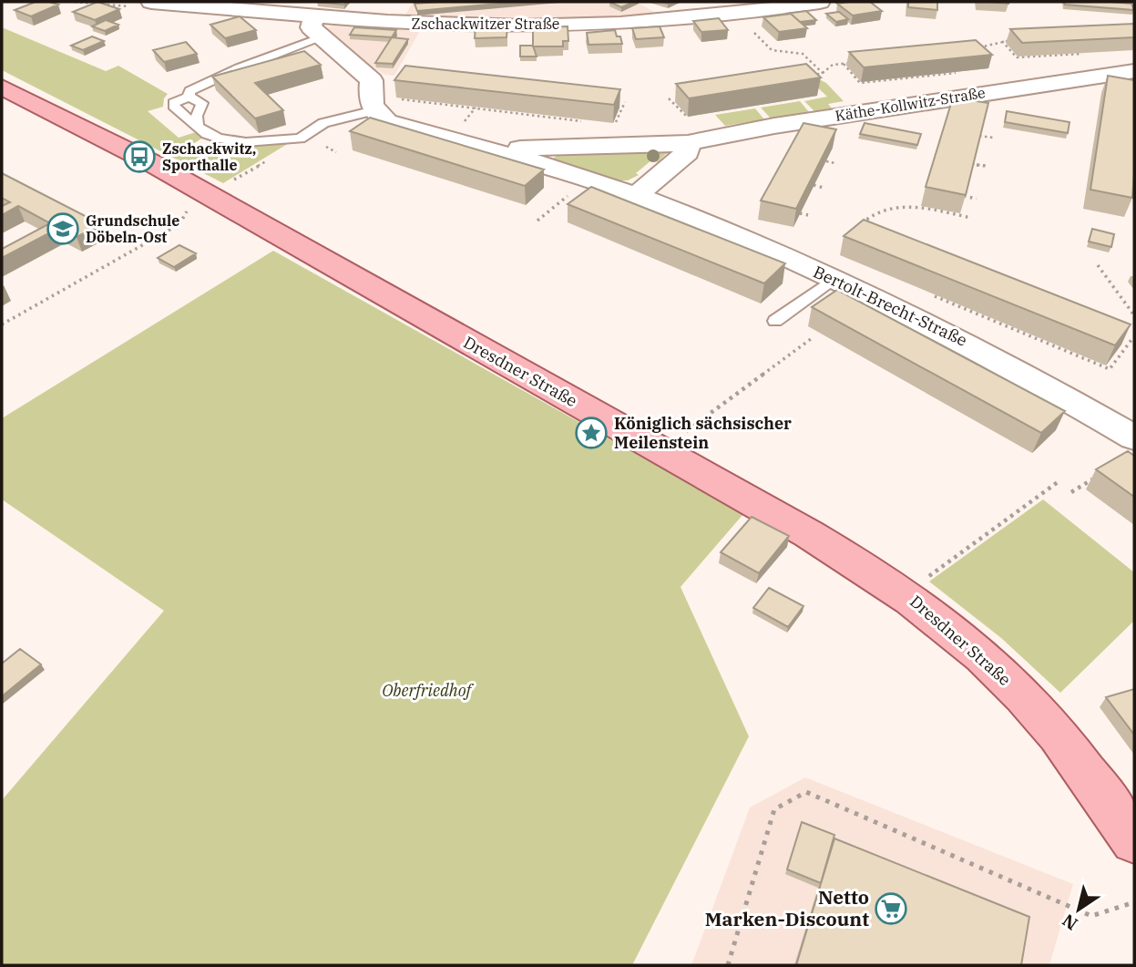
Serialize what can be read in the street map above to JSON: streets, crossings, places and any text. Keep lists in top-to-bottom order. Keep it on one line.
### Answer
{"streets":{"main road":["Dresdner Straße"],"street":["Zschackwitzer Straße","Käthe-Kollwitz-Straße","Bertolt-Brecht-Straße"]},"crossings":[["Käthe-Kollwitz-Straße","Bertolt-Brecht-Straße"]],"parks":["Oberfriedhof"],"places":{"bus stop":["Zschackwitz, Sporthalle"],"school or university":["Grundschule Döbeln-Ost"],"place":["Königlich sächsischer Meilenstein"],"supermarket":["Netto Marken-Discount"]},"north":"bottom left"}
